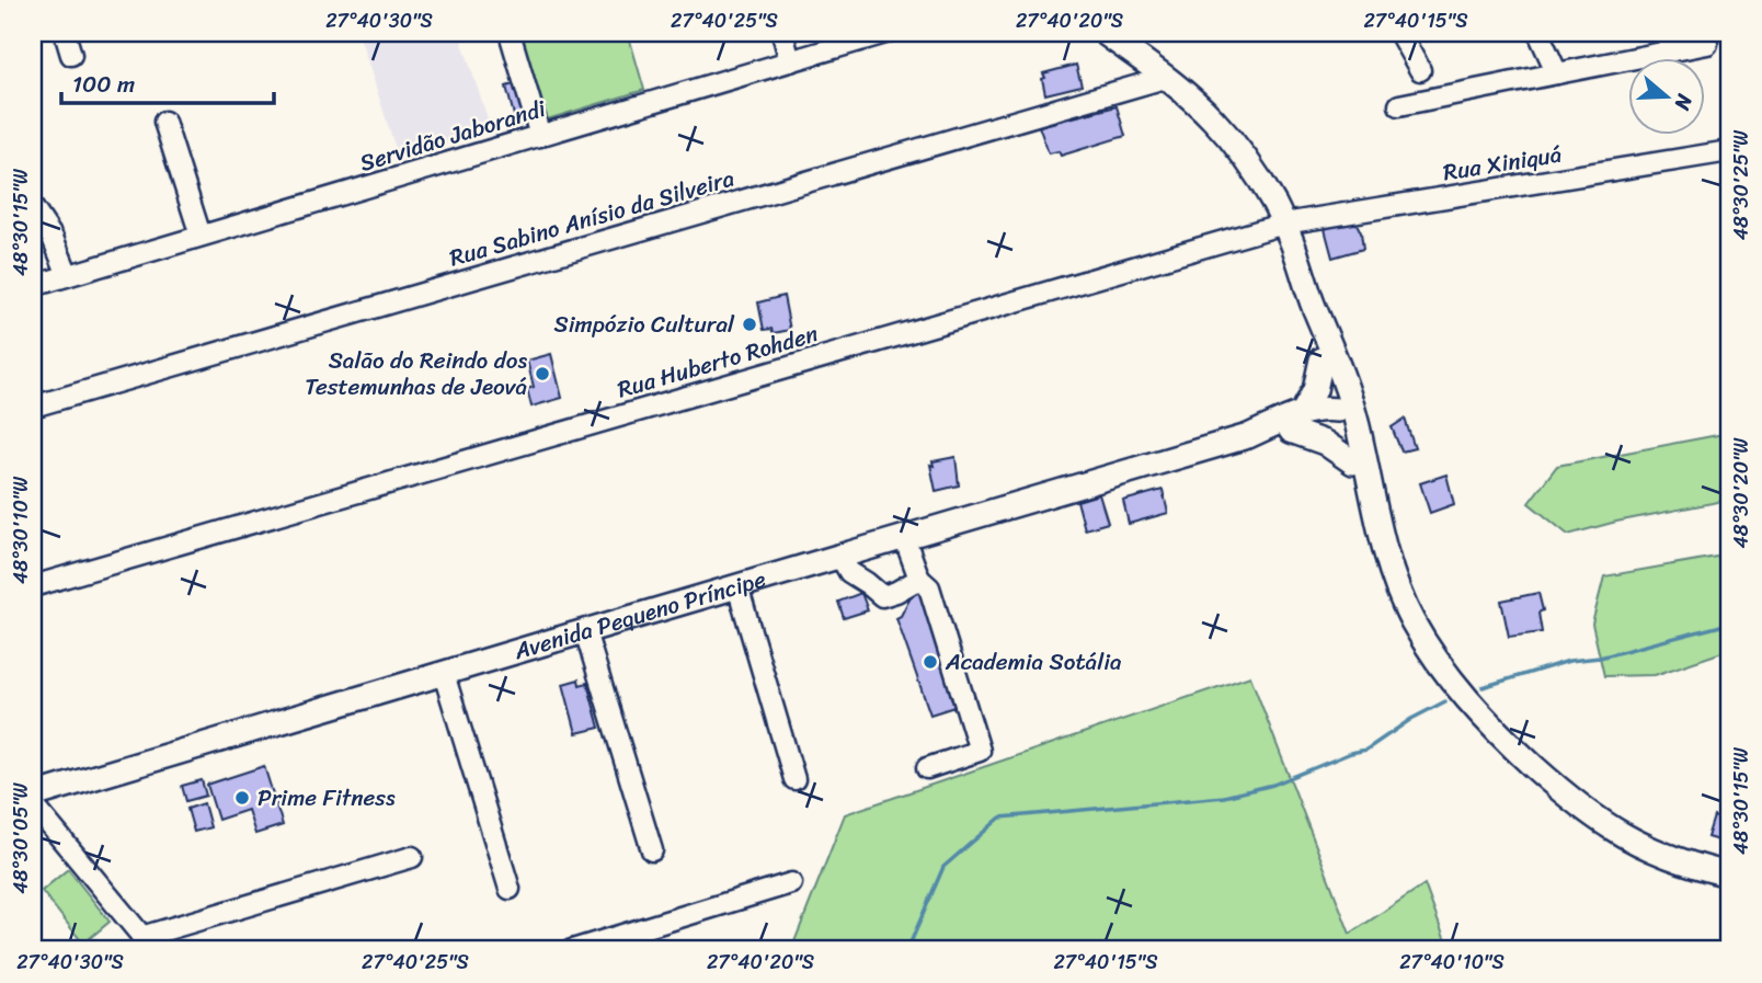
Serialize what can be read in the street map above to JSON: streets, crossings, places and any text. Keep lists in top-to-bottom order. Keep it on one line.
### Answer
{"streets":{"main road":["Avenida Pequeno Príncipe"],"street":["Servidão Jaborandi","Rua Xiniquá","Rua Sabino Anísio da Silveira","Rua Huberto Rohden"]},"crossings":[["Rua Xiniquá","Rua Huberto Rohden"]],"places":["Simpózio Cultural","Salão do Reindo dos Testemunhas de Jeová","Academia Sotália","Prime Fitness"],"scale_bar":"100 m","north":"right","coordinates":["27°40'30\"S","27°40'25\"S","27°40'20\"S","27°40'15\"S","48°30'25\"W","48°30'15\"W","48°30'20\"W","48°30'10\"W","48°30'05\"W","27°40'10\"S"]}
